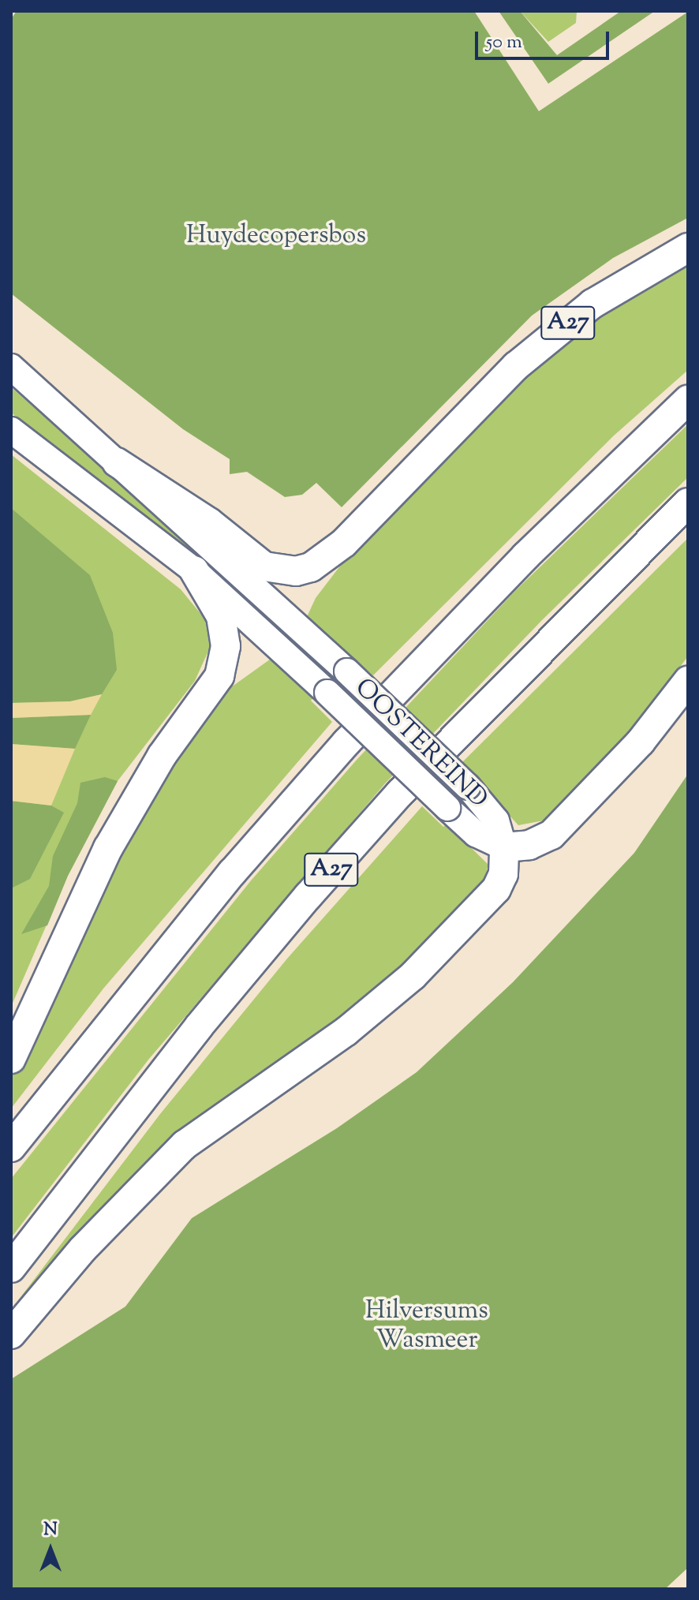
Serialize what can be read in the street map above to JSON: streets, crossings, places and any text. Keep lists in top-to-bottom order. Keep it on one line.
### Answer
{"streets":{"highway":["A27"],"main road":["OOSTEREIND"]},"crossings":[["A27","OOSTEREIND"]],"parks":["Huydecopersbos","Hilversums Wasmeer"],"scale_bar":"50 m","north":"top"}
